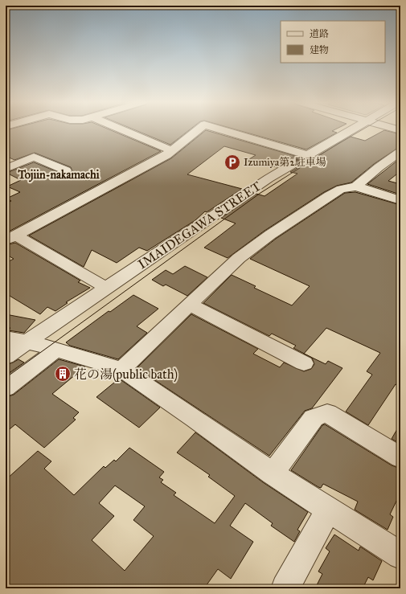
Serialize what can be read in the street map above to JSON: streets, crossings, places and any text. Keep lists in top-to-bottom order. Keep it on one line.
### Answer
{"streets":{"street":["IMAIDEGAWA STREET"]},"districts":["Tojiin-nakamachi"],"places":{"parking":["Izumiya第2駐車場"],"building":["花の湯(public bath)"]},"legend":["道路","建物"]}
